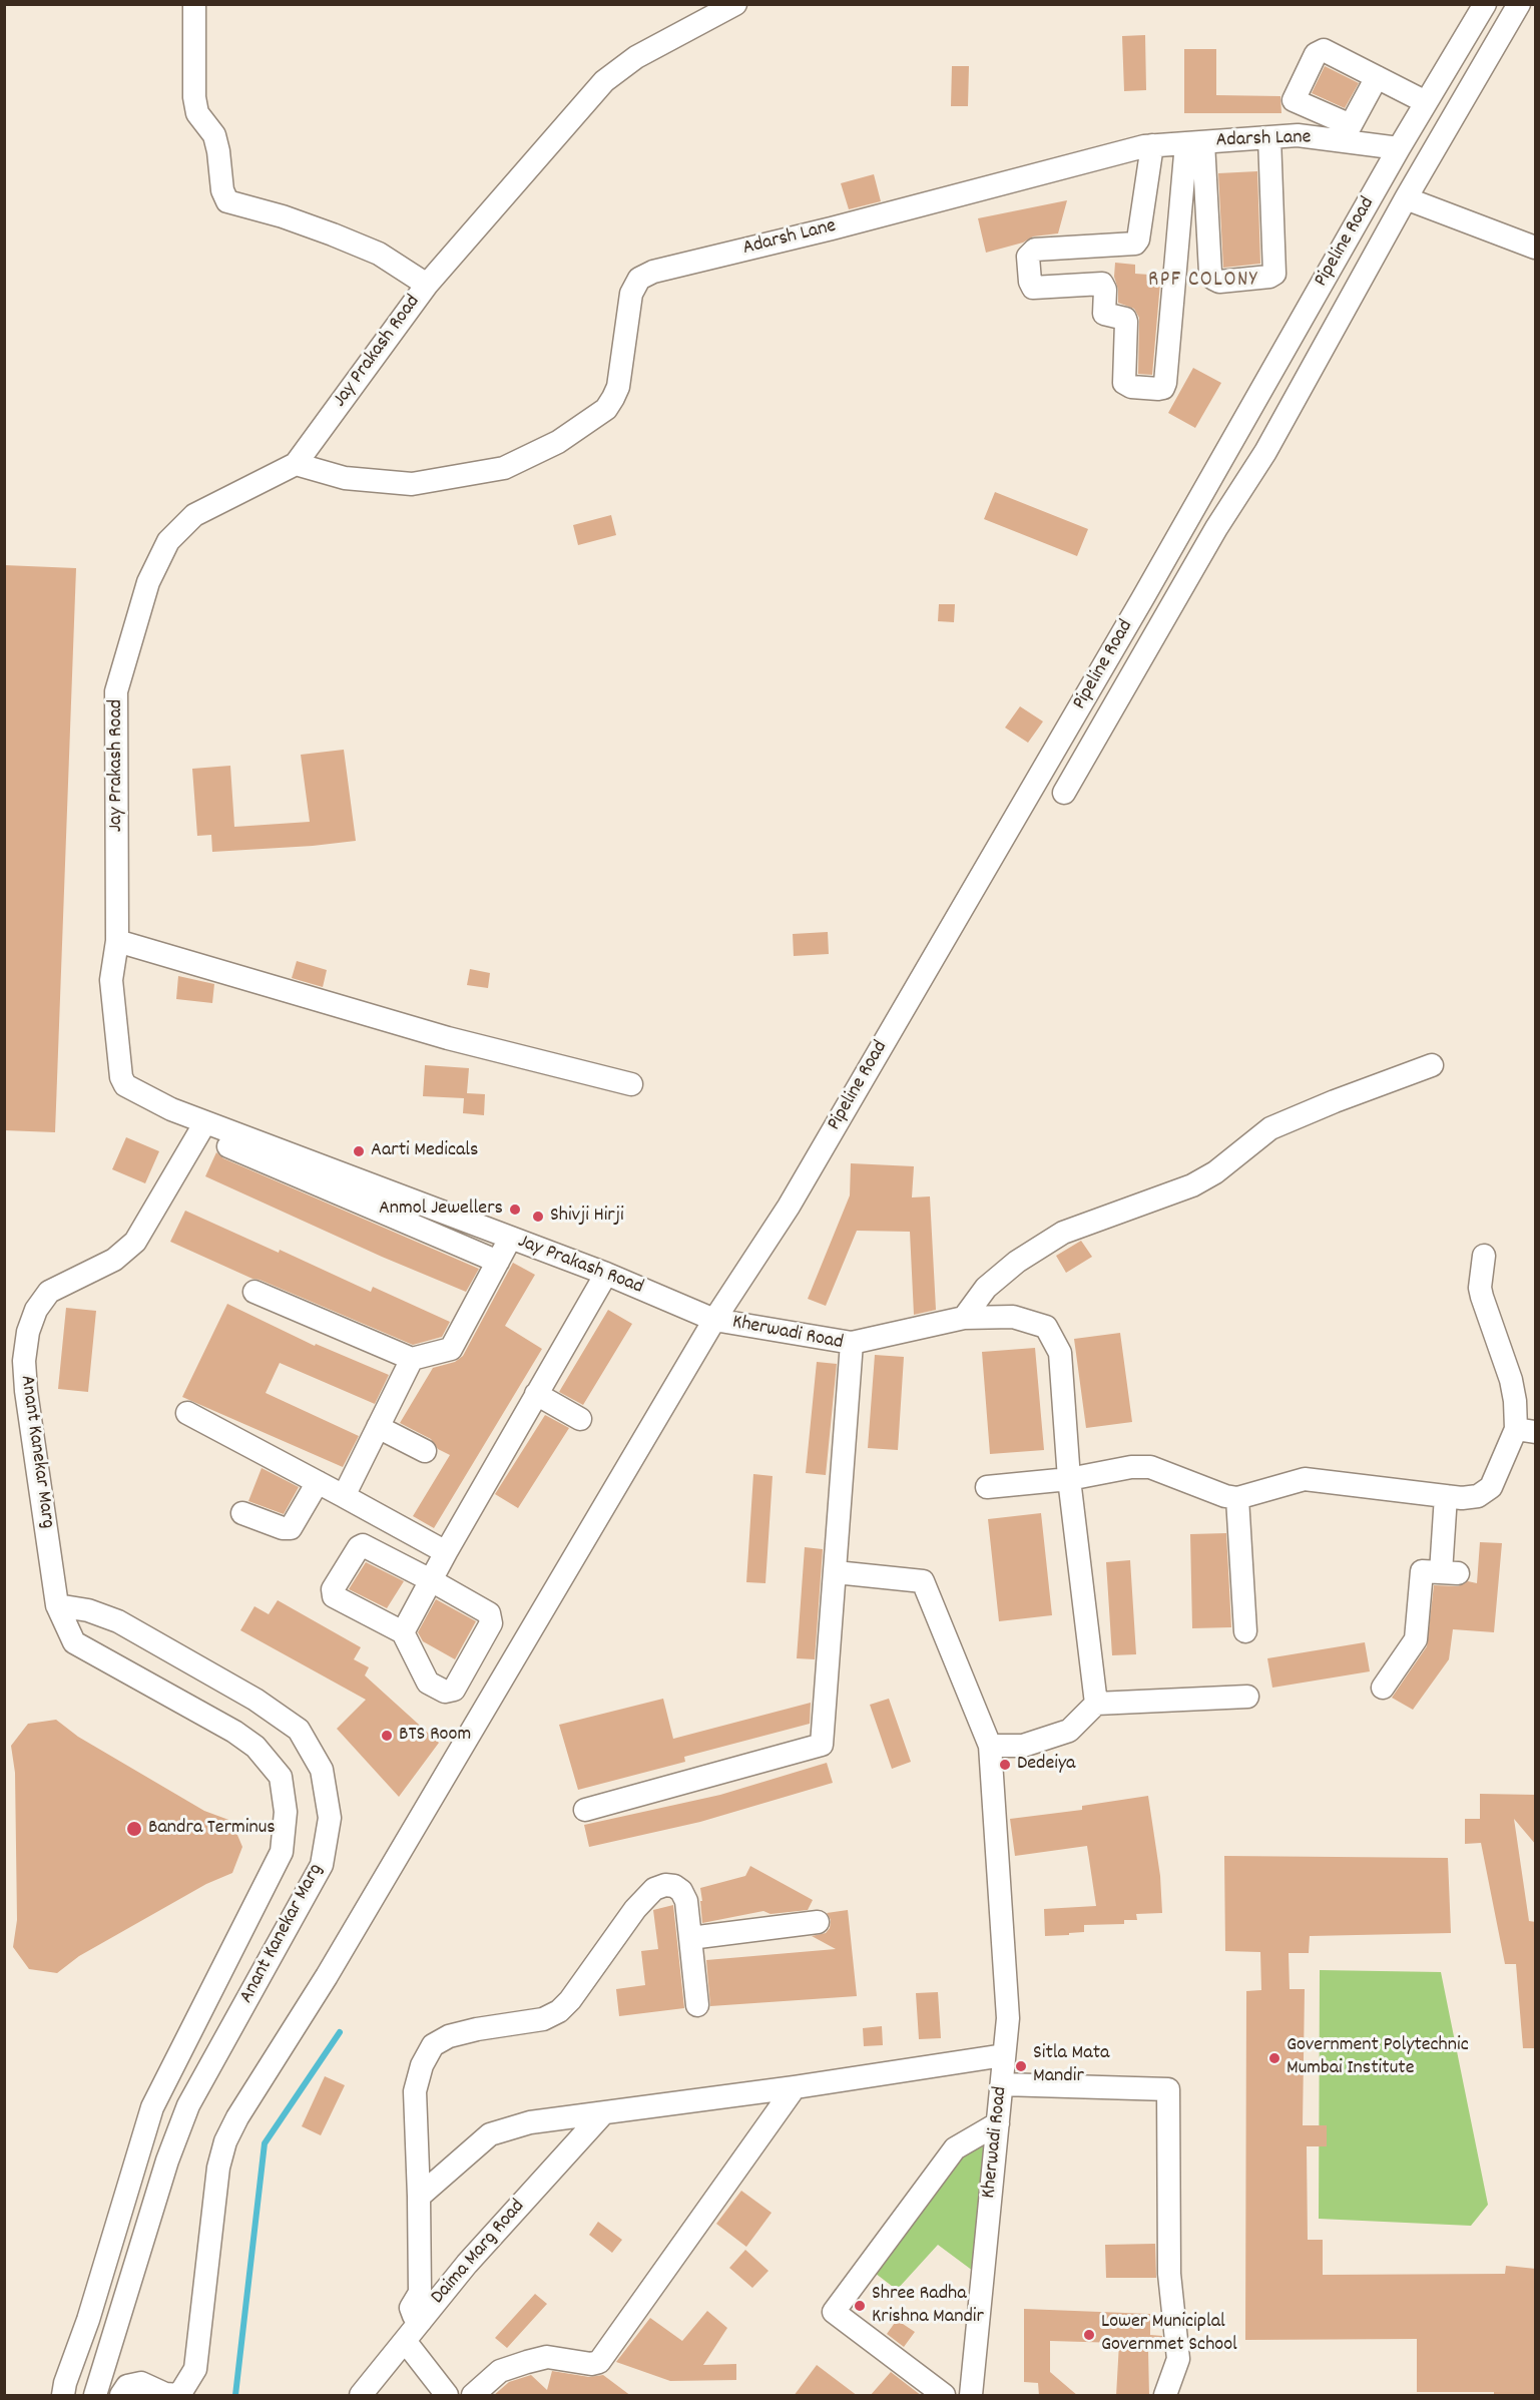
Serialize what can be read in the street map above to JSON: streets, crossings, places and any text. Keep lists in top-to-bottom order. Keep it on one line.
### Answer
{"streets":{"street":["Adarsh Lane","Pipeline Road","Jay Prakash Road","Kherwadi Road","Anant Kanekar Marg","Daima Marg Road"]},"crossings":[["Adarsh Lane","Pipeline Road"],["Adarsh Lane","Jay Prakash Road"],["Pipeline Road","Jay Prakash Road"],["Pipeline Road","Kherwadi Road"],["Jay Prakash Road","Kherwadi Road"],["Jay Prakash Road","Anant Kanekar Marg"]],"districts":["RPF COLONY"],"places":["Aarti Medicals","Anmol Jewellers","Shivji Hirji","BTS Room","Dedeiya","Bandra Terminus","Government Polytechnic Mumbai Institute","Sitla Mata Mandir","Shree Radha Krishna Mandir","Lower Municiplal Governmet School"]}
